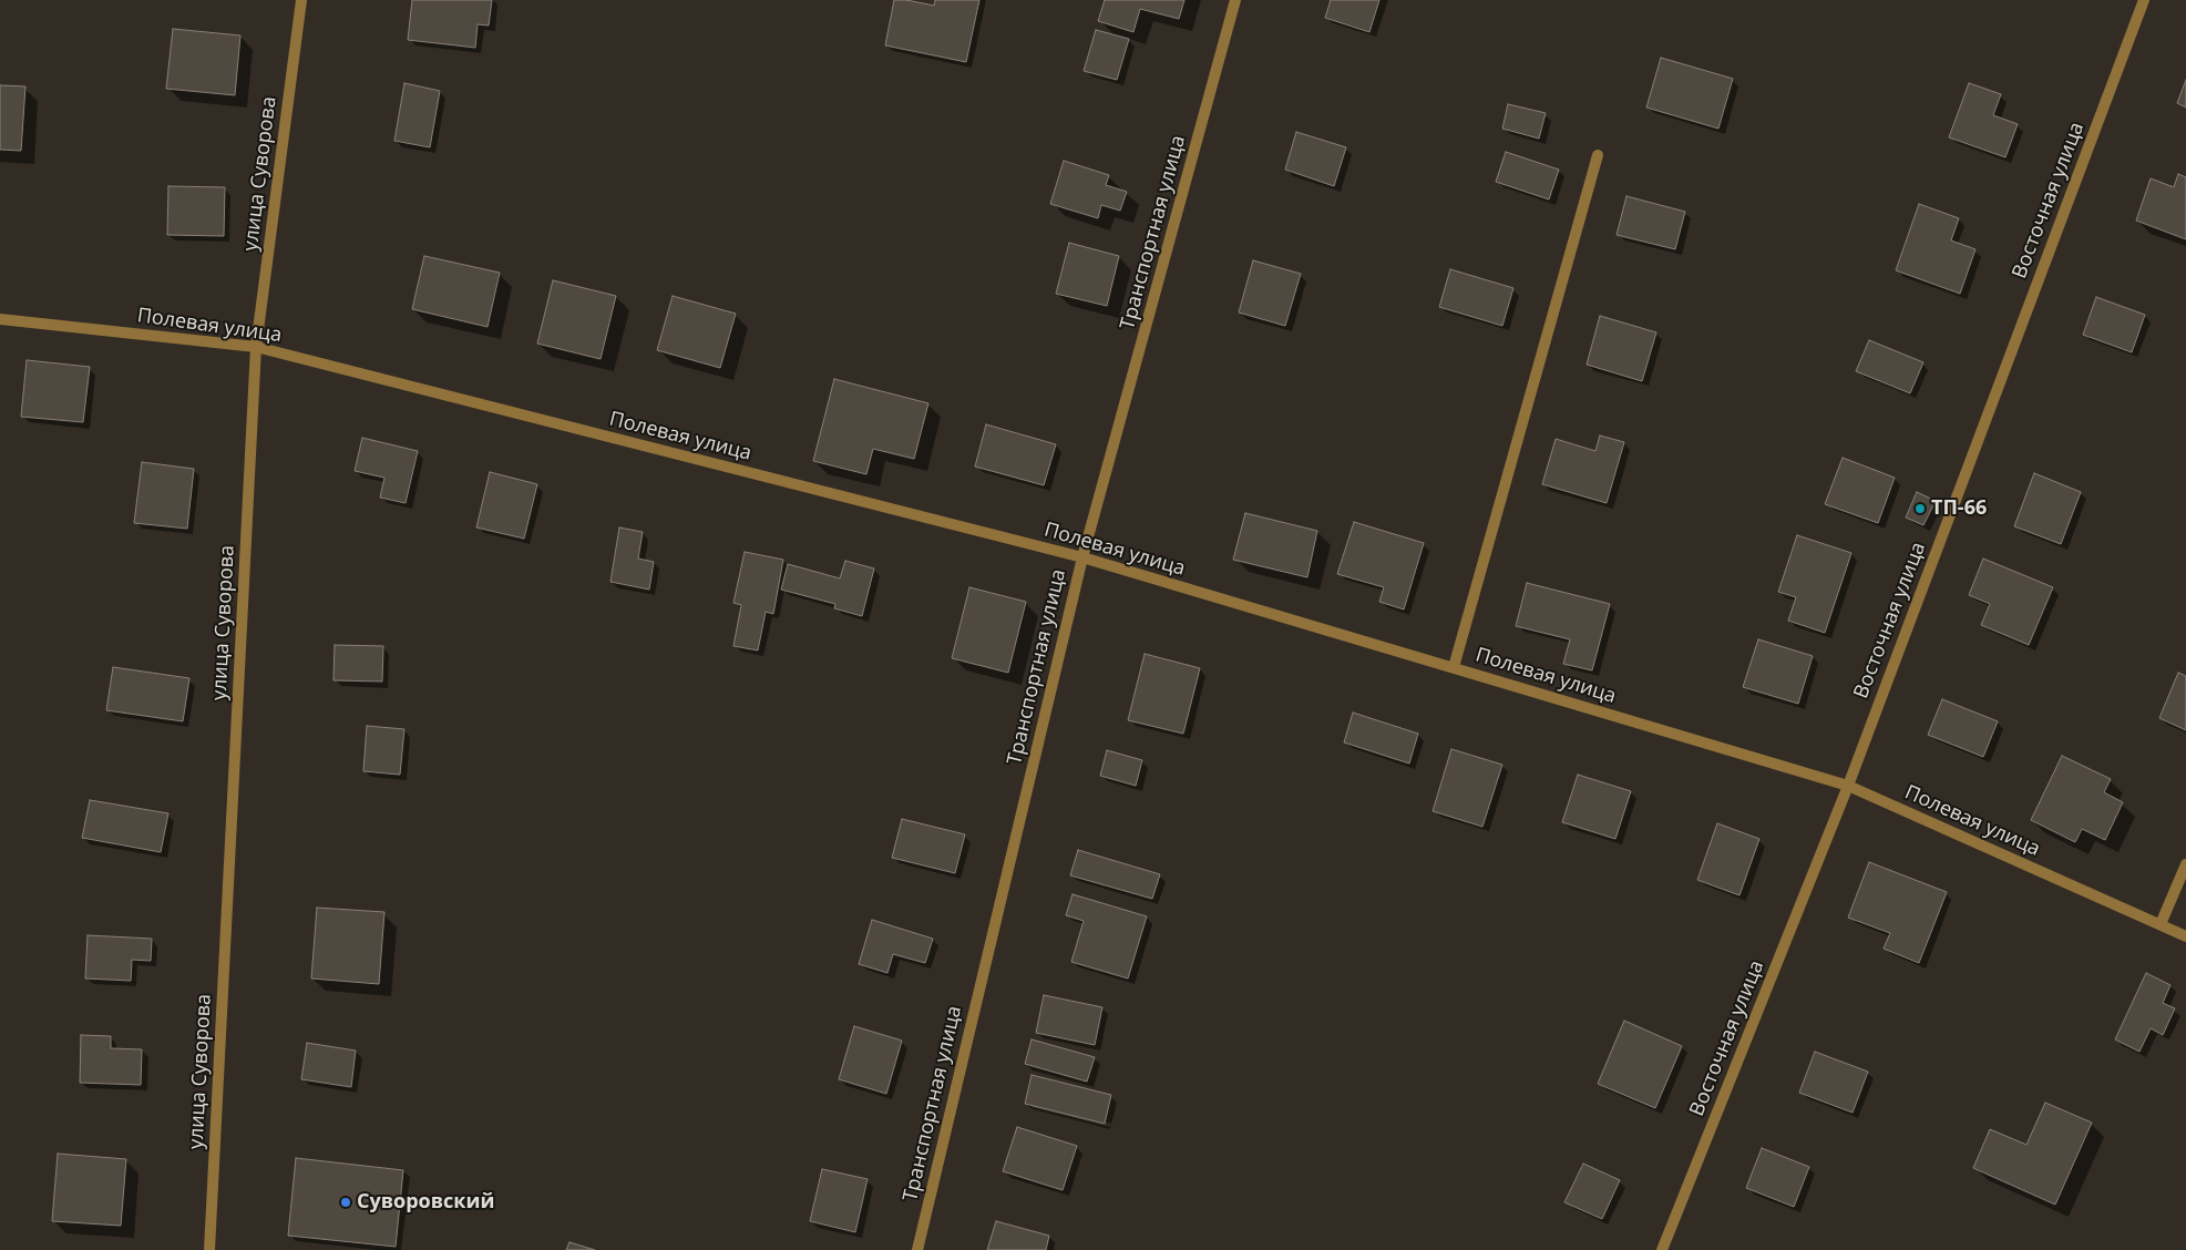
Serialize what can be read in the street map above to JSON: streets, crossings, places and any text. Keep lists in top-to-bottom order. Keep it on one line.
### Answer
{"streets":{"street":["улица Суворова","Восточная улица","Транспортная улица","Полевая улица"]},"crossings":[["улица Суворова","Полевая улица"],["Восточная улица","Полевая улица"],["Транспортная улица","Полевая улица"]],"places":["ТП-66","Суворовский"]}
